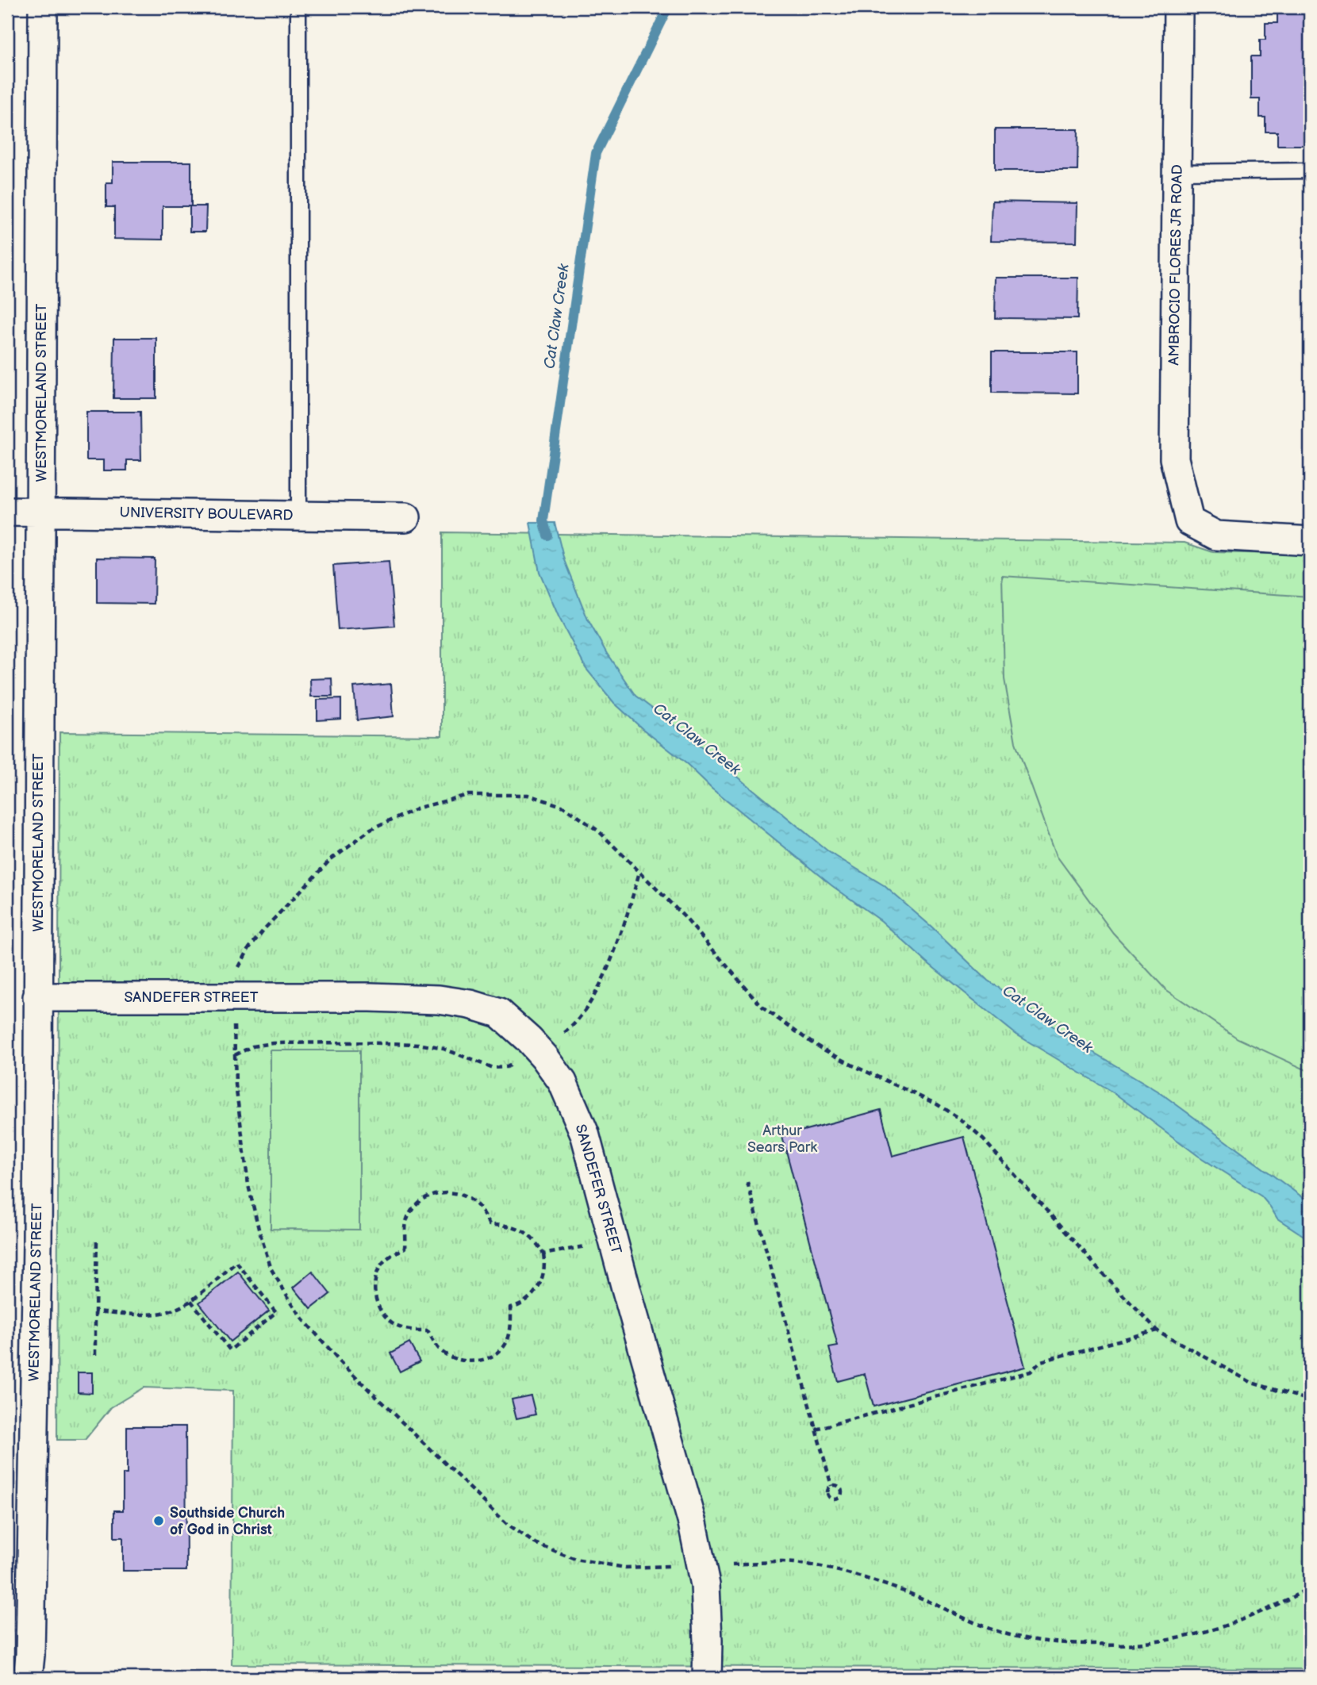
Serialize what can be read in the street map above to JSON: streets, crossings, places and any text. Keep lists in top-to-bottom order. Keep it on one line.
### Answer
{"streets":{"street":["AMBROCIO FLORES JR ROAD","WESTMORELAND STREET","UNIVERSITY BOULEVARD","SANDEFER STREET"]},"crossings":[["WESTMORELAND STREET","UNIVERSITY BOULEVARD"],["WESTMORELAND STREET","SANDEFER STREET"]],"water":["Cat Claw Creek"],"parks":["Arthur Sears Park"],"places":["Southside Church of God in Christ"]}
